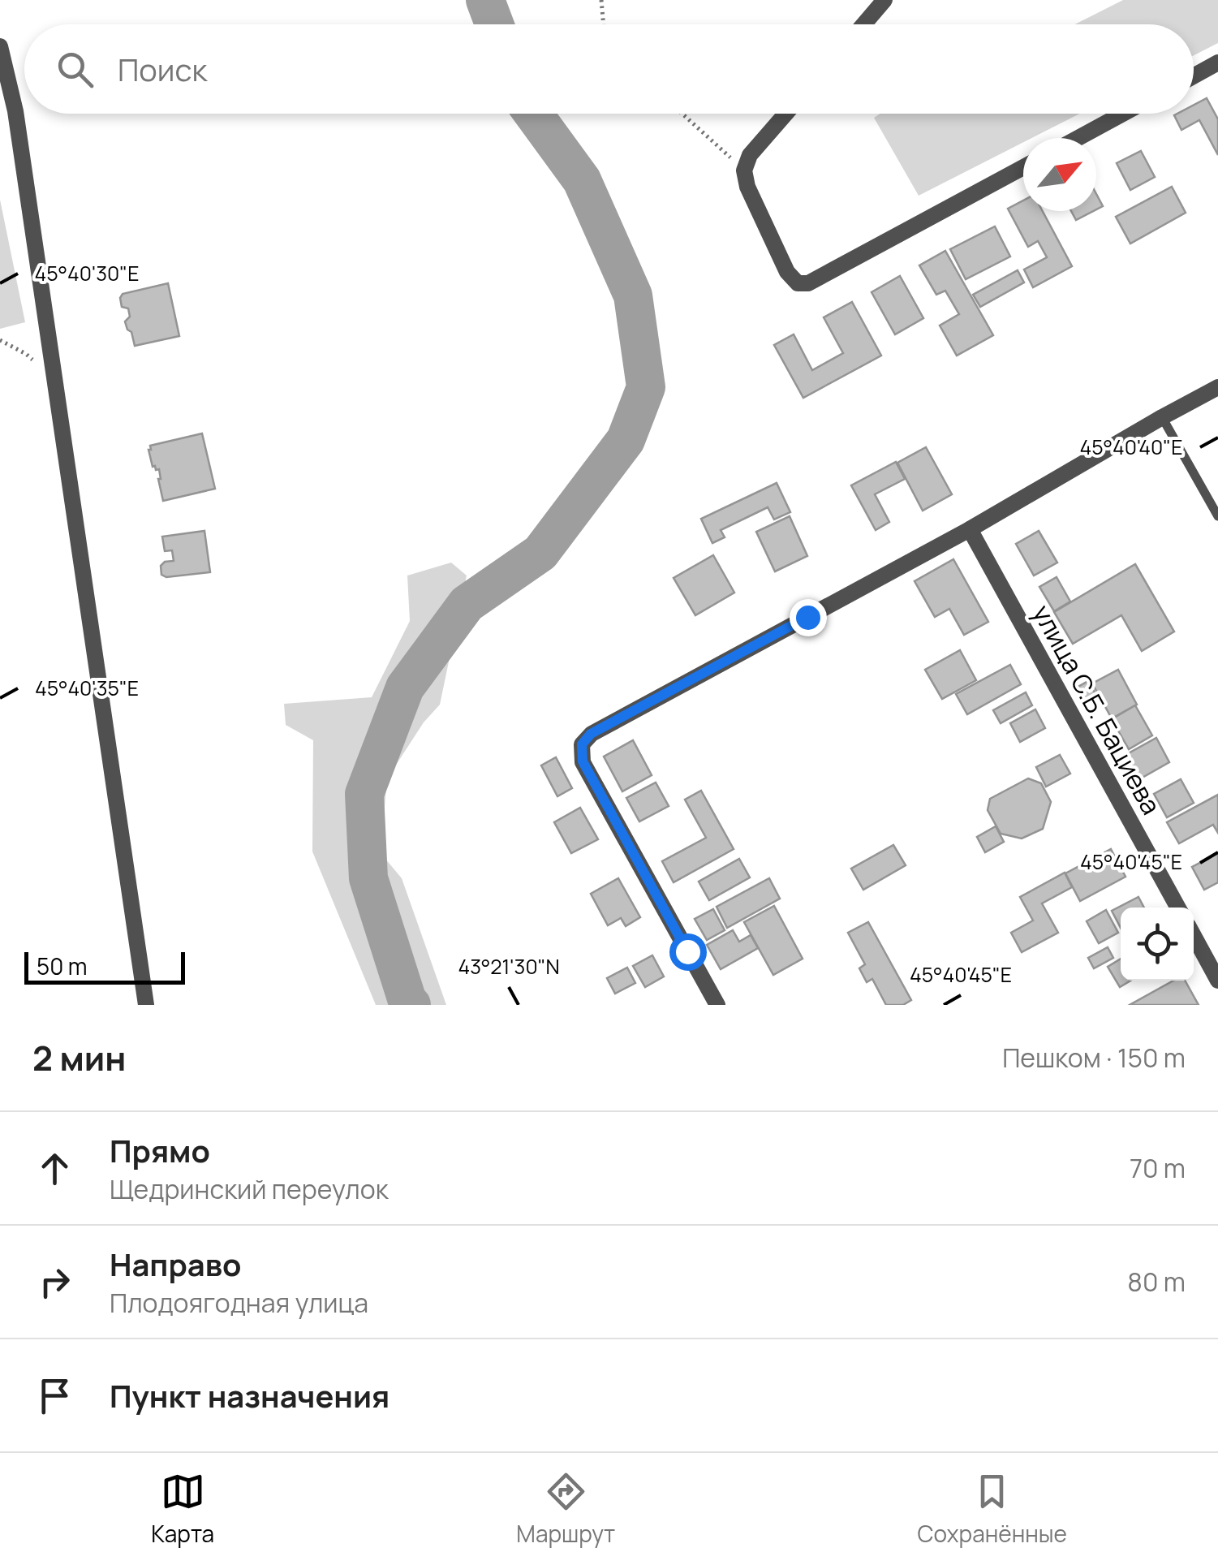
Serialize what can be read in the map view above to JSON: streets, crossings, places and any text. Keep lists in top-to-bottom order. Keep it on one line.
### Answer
{"streets":{"street":["улица С.Б. Бациева"]},"scale_bar":"50 m","north":"top right","page":{"search":"Поиск","scale":"50 m","heading":["2 мин","Пешком · 150 m"],"list":[["Прямо","Щедринский переулок","70 m"],["Направо","Плодоягодная улица","80 m"],"Пункт назначения"],"nav":["Карта","Маршрут","Сохранённые"]},"coordinates":["45°40'30\"E","45°40'40\"E","45°40'35\"E","45°40'45\"E","43°21'30\"N"]}
